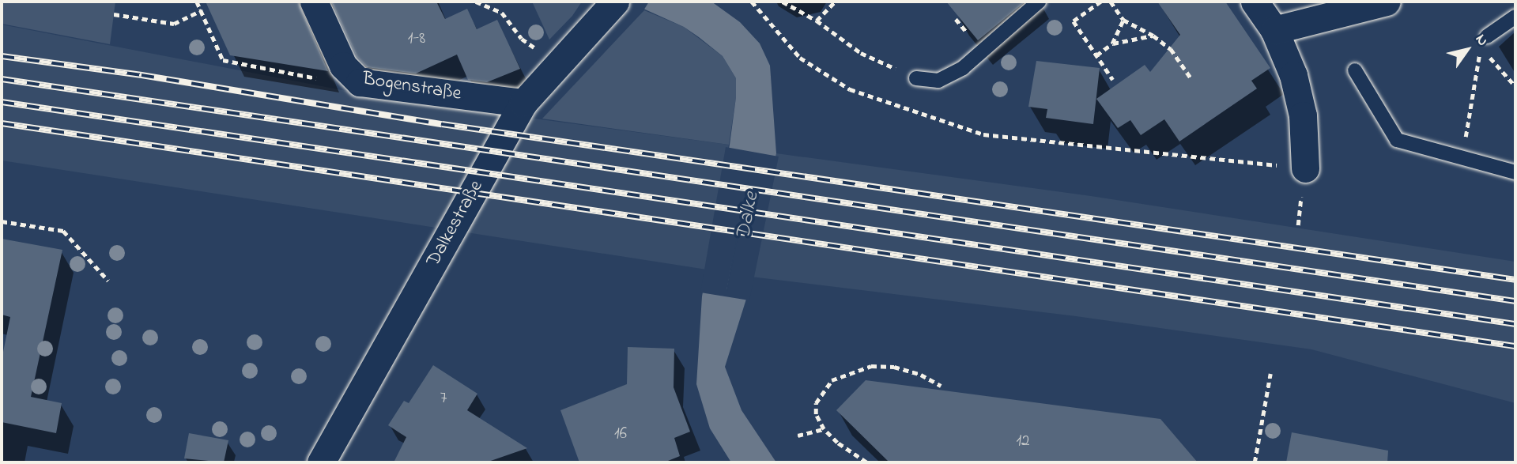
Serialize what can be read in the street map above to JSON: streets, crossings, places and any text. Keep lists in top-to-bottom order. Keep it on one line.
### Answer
{"streets":{"street":["Bogenstraße","Dalkestraße"]},"crossings":[["Bogenstraße","Dalkestraße"]],"water":["Dalke"],"house_numbers":["1-8","7","16","12"],"north":"top right"}
